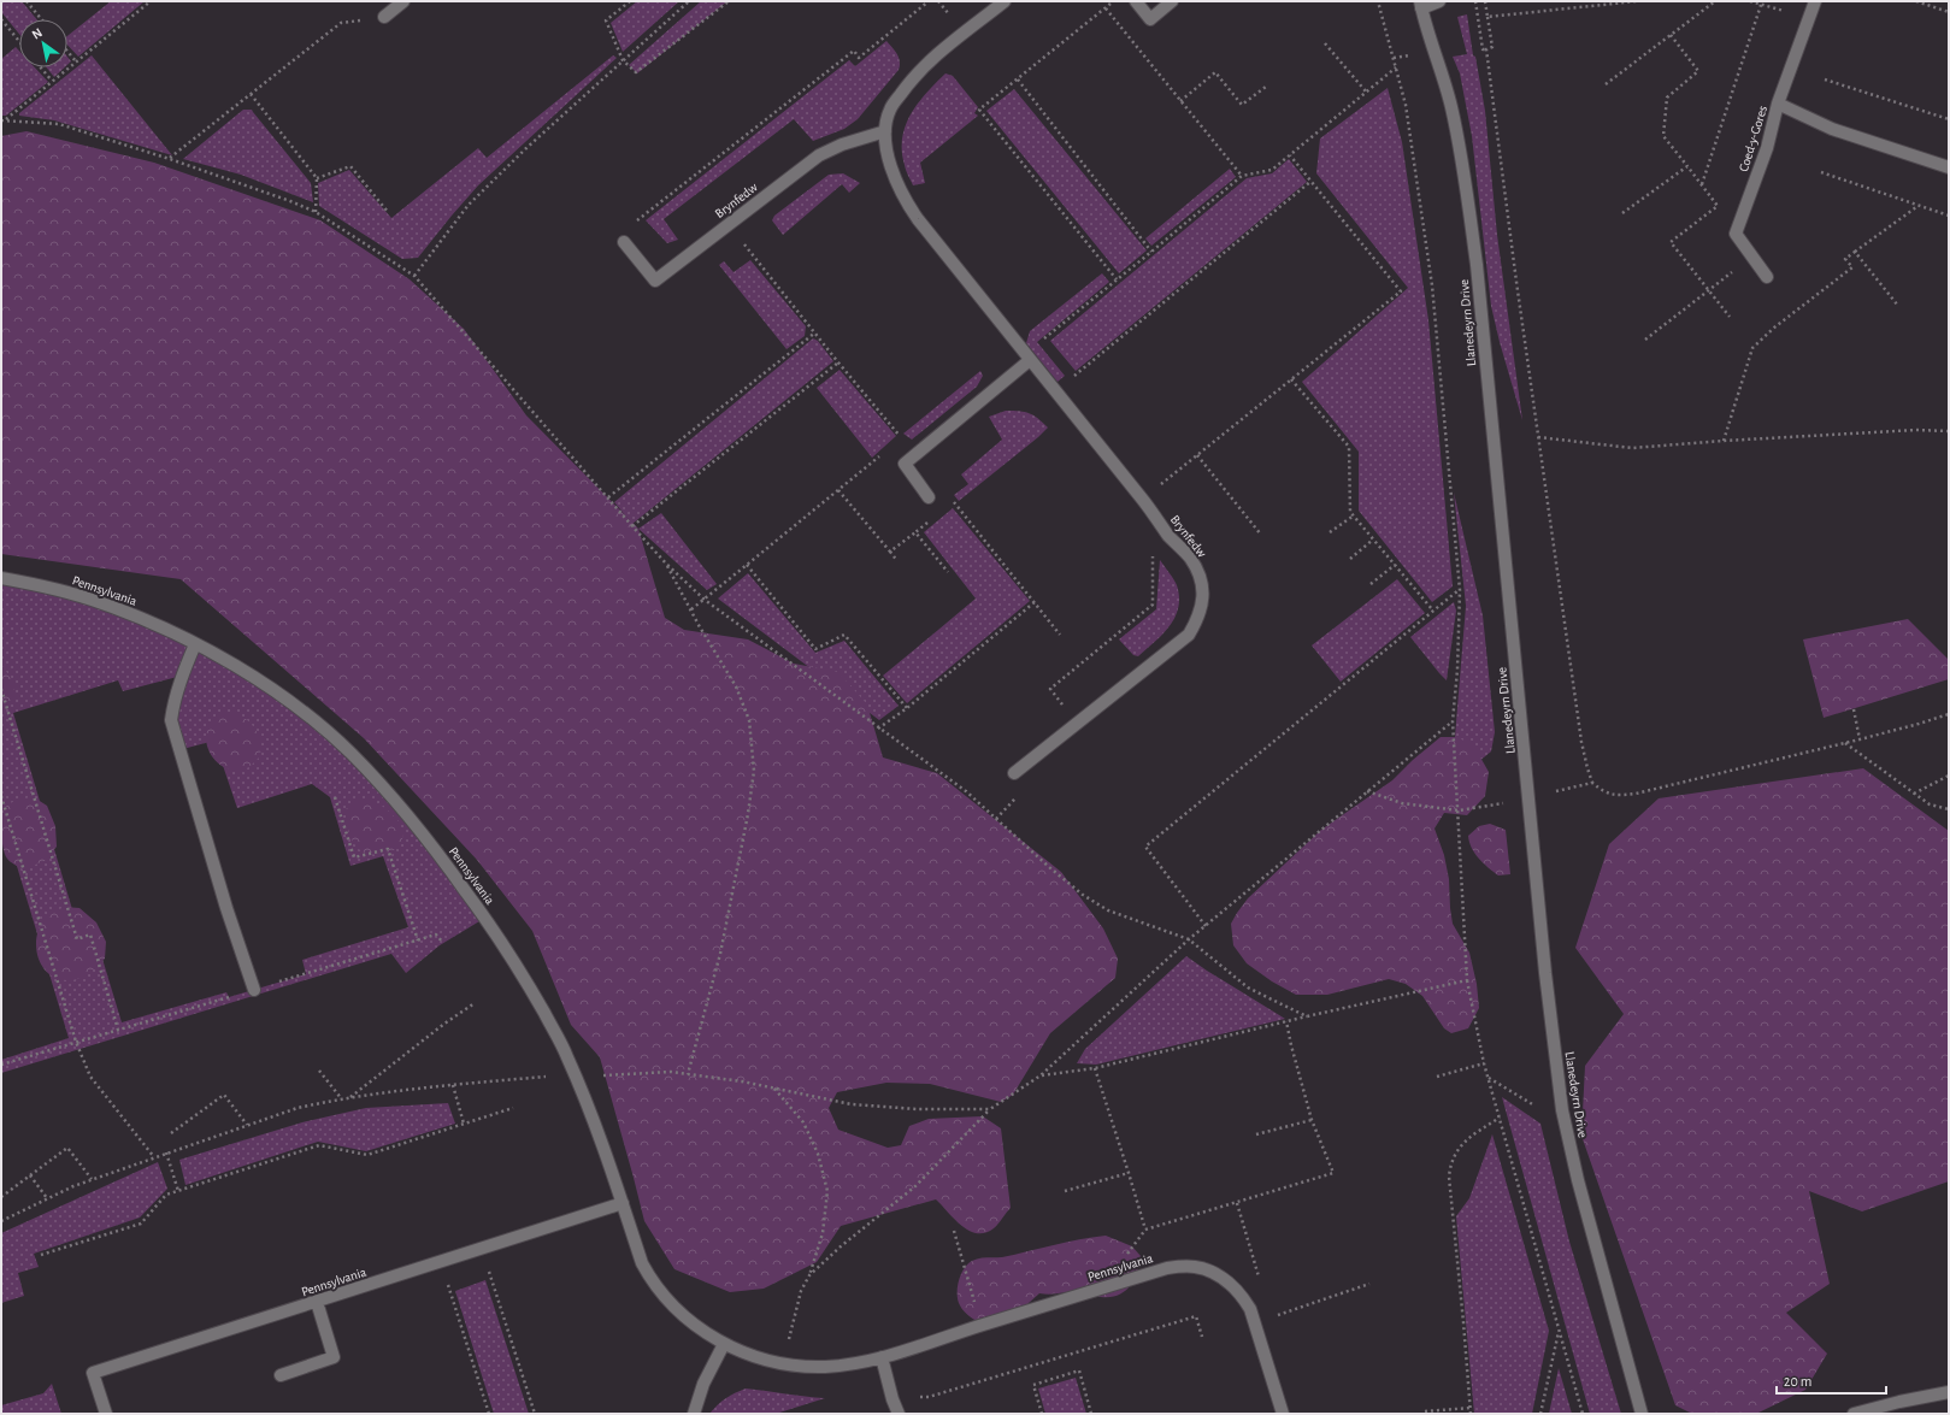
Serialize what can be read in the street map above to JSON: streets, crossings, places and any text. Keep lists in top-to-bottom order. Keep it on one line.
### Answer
{"streets":{"street":["Coed-y-Gores","Brynfedw","Llanedeyrn Drive","Pennsylvania"]},"scale_bar":"20 m","north":"top left"}
